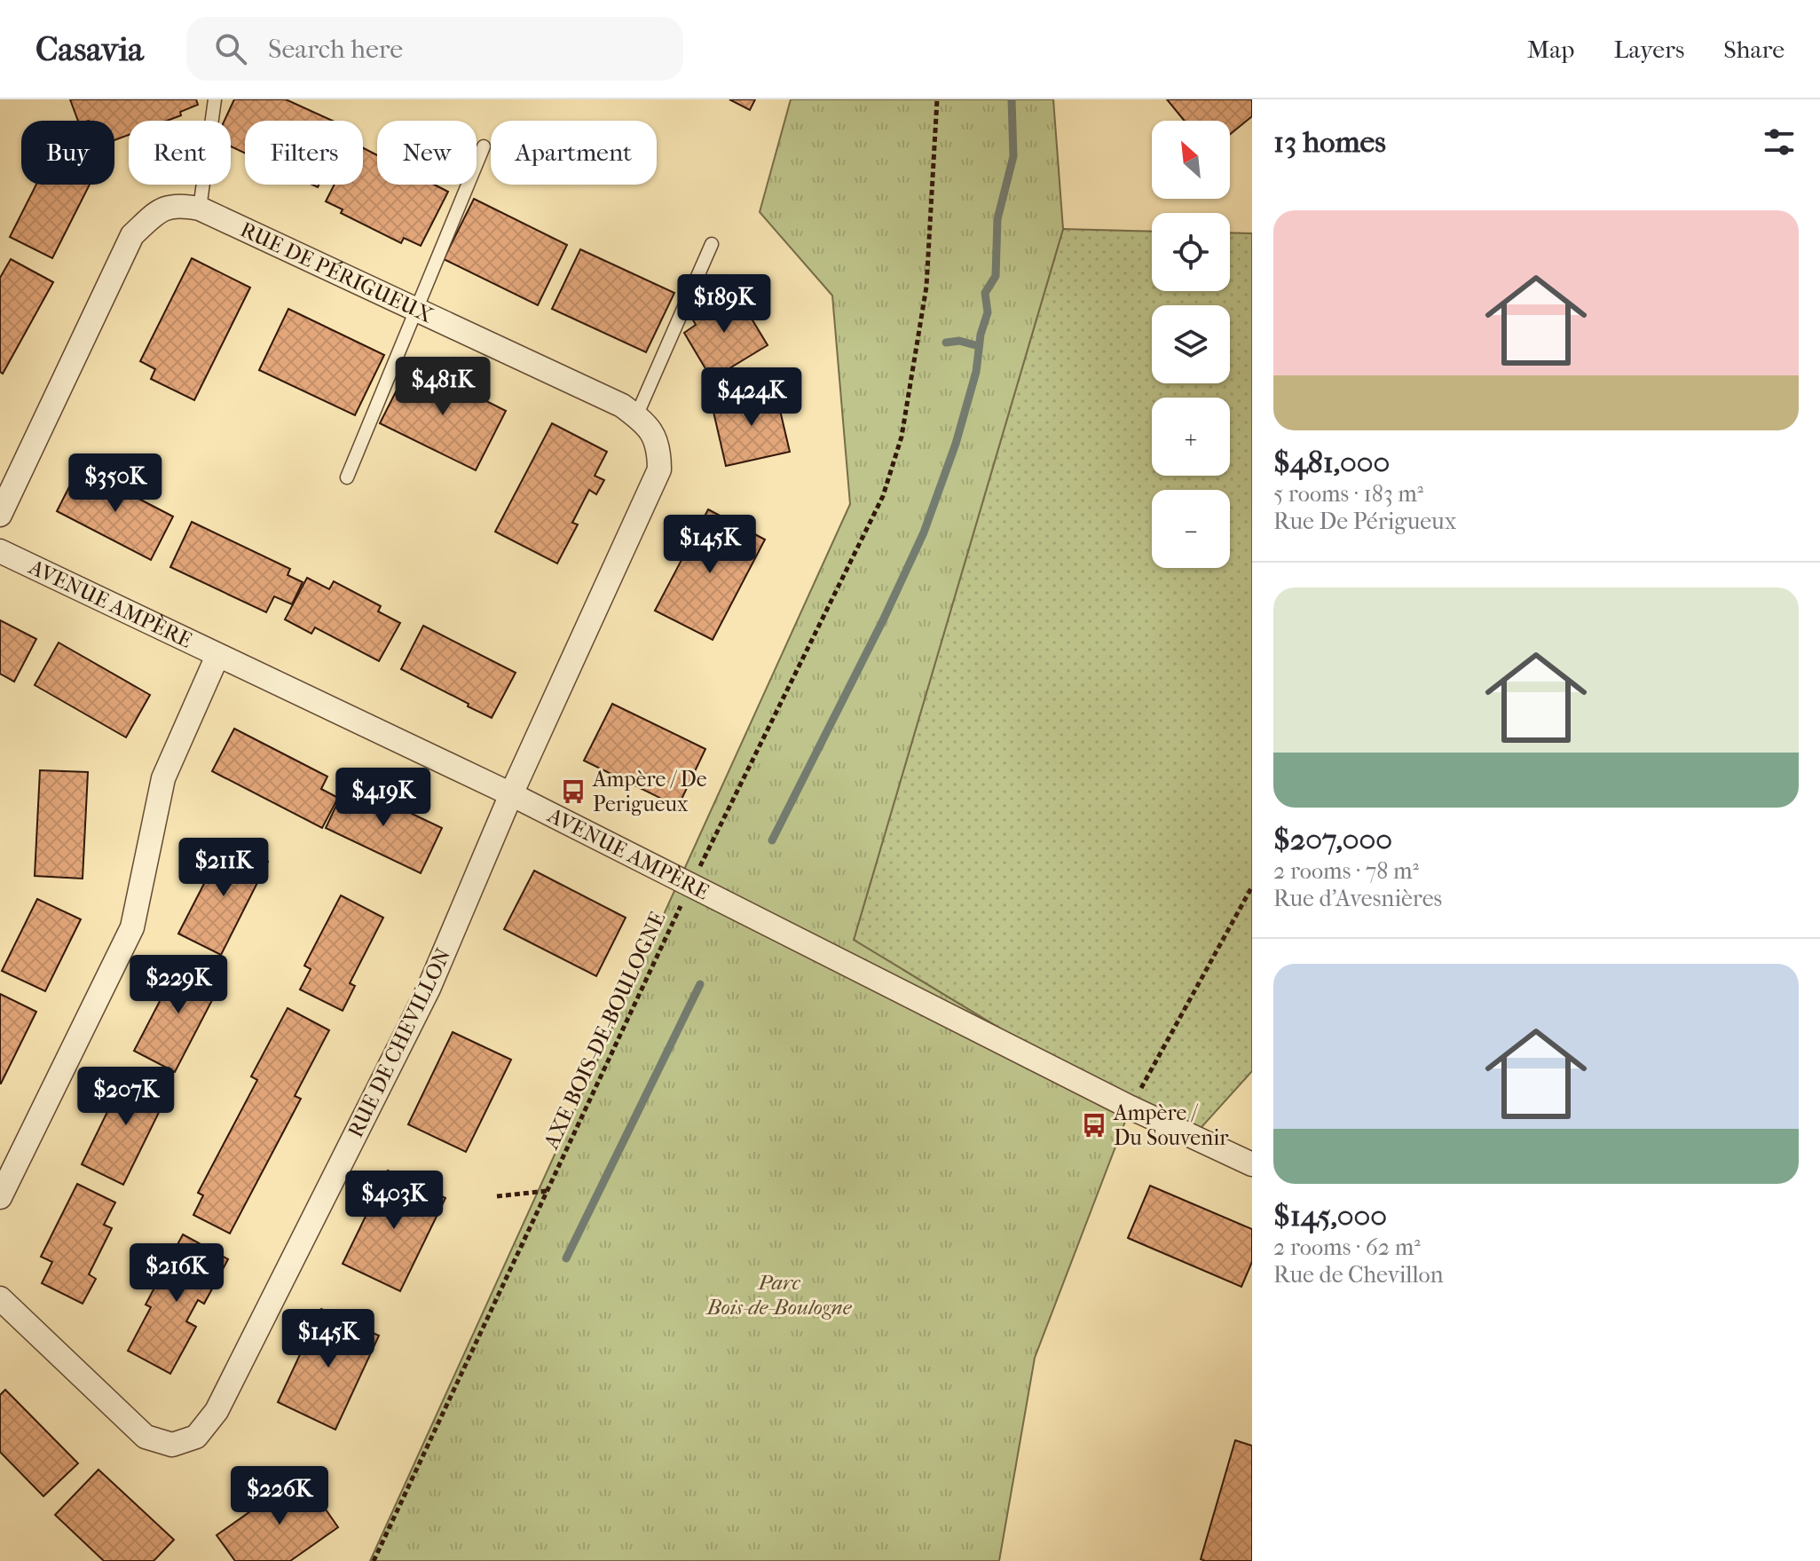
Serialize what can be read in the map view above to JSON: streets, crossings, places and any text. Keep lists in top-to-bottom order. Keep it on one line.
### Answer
{"streets":{"street":["RUE DE PÉRIGUEUX","AVENUE AMPÈRE","RUE DE CHEVILLON"],"path":["AXE BOIS-DE-BOULOGNE"]},"crossings":[["RUE DE PÉRIGUEUX","AVENUE AMPÈRE"],["RUE DE PÉRIGUEUX","RUE DE CHEVILLON"],["AVENUE AMPÈRE","AXE BOIS-DE-BOULOGNE"],["AVENUE AMPÈRE","RUE DE CHEVILLON"]],"parks":["Parc Bois-de-Boulogne"],"places":{"bus stop":["Ampère / De Perigueux","Ampère / Du Souvenir"]},"north":"top left","page":{"header":"Casavia","search":"Search here","nav":["Map","Layers","Share"],"heading":"13 homes","map_buttons":["+","−"],"chip":["Buy","Rent","Filters","New","Apartment"],"list":[{"name":"$481,000","note":"5 rooms · 183 m² · Rue De Périgueux"},{"name":"$207,000","note":"2 rooms · 78 m² · Rue d'Avesnières"},{"name":"$145,000","note":"2 rooms · 62 m² · Rue de Chevillon"}],"price":["$189K","$481K","$424K","$350K","$145K","$419K","$211K","$229K","$207K","$403K","$216K","$145K","$226K"]}}
